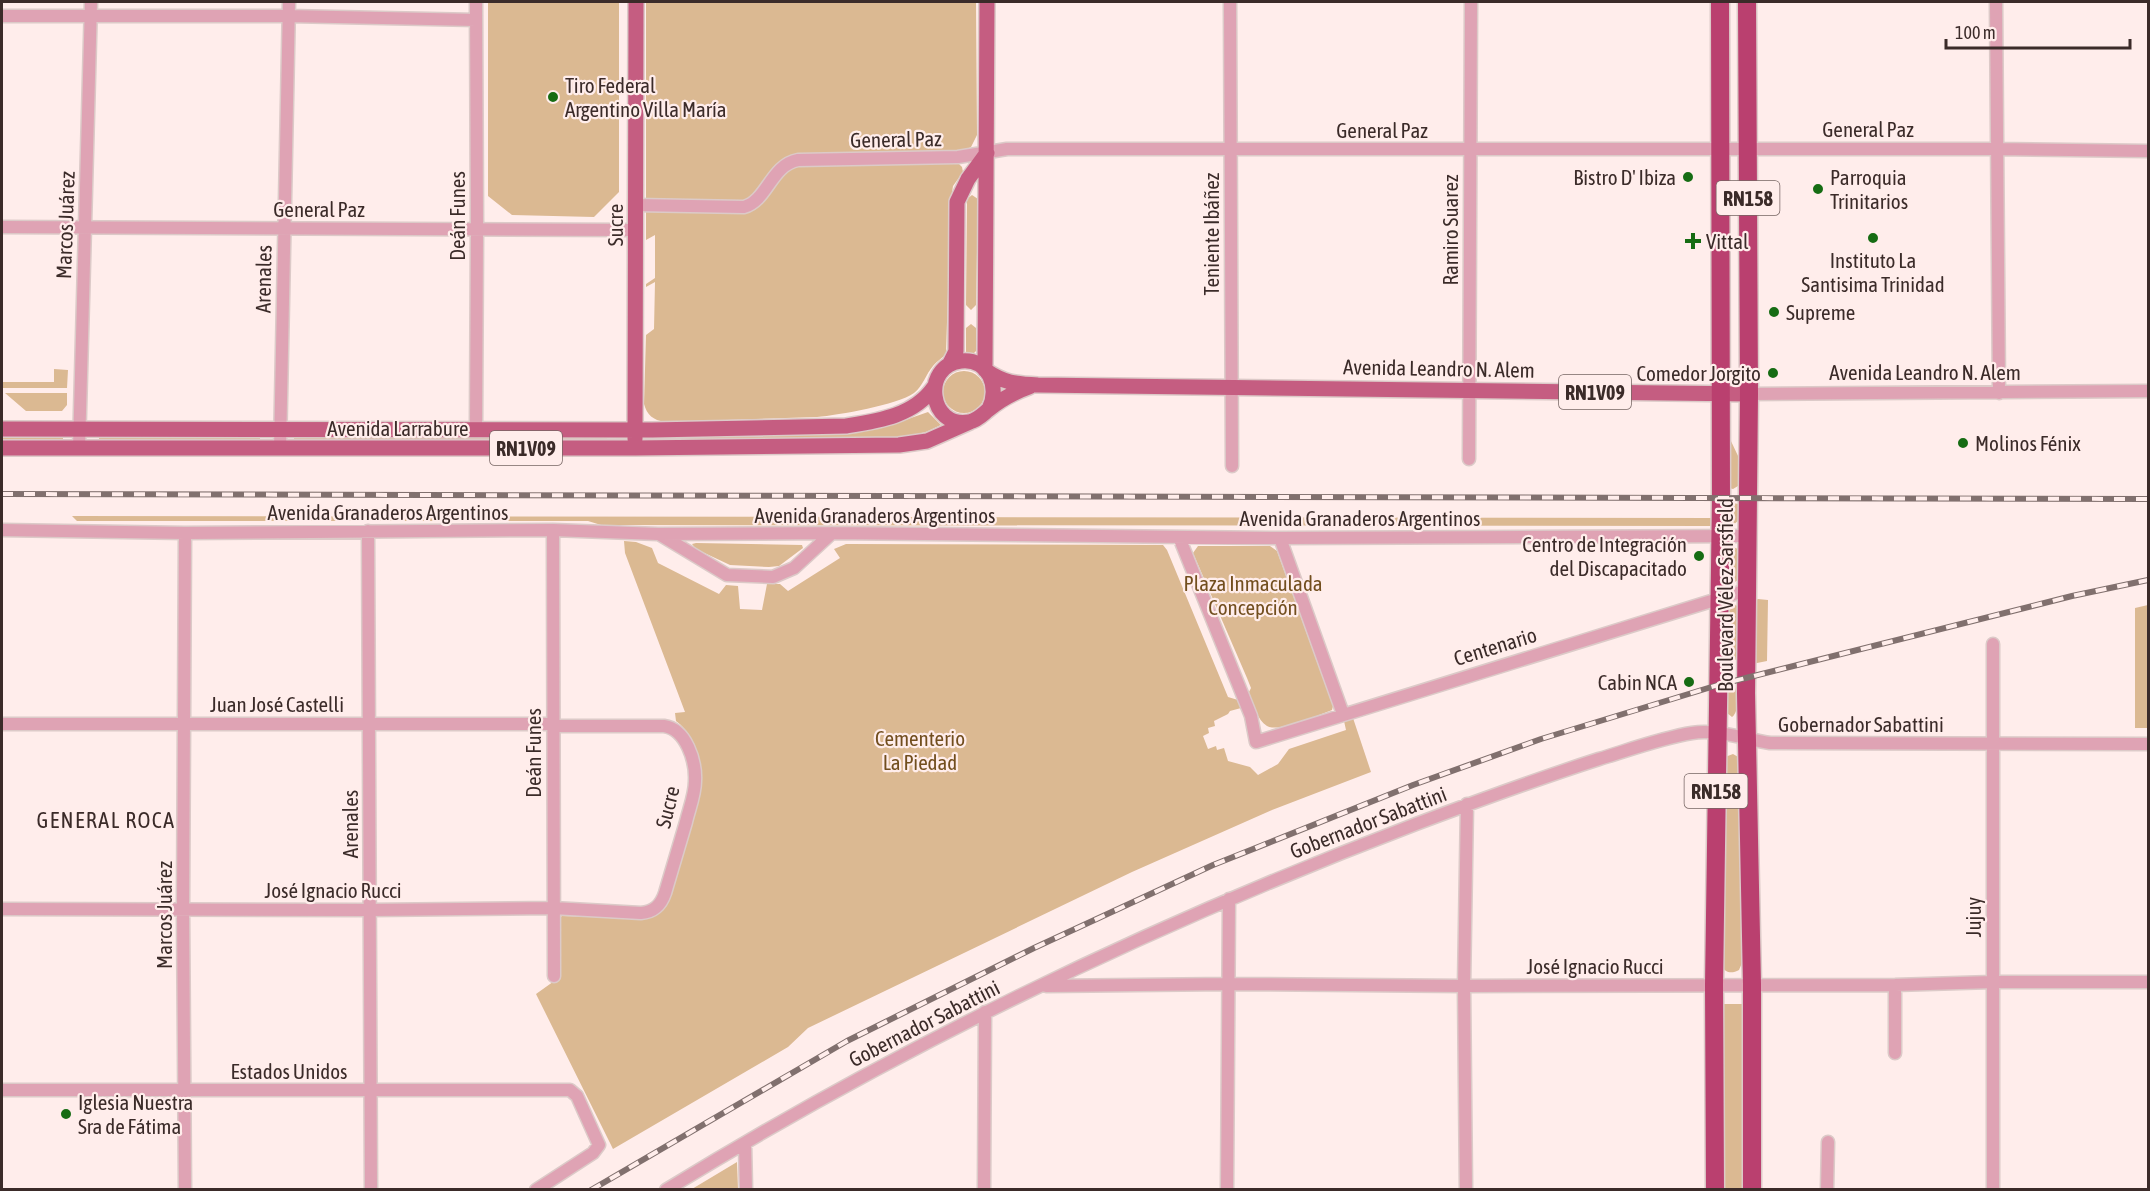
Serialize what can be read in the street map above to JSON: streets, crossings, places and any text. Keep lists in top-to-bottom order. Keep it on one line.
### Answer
{"streets":{"highway":["RN158","Boulevard Vélez Sarsfield"],"main road":["Sucre","Avenida Leandro N. Alem","RN1V09","Avenida Larrabure"],"street":["General Paz","Deán Funes","Marcos Juárez","Ramiro Suarez","Teniente Ibáñez","Arenales","Avenida Granaderos Argentinos","Centenario","Juan José Castelli","Gobernador Sabattini","José Ignacio Rucci","Jujuy","Estados Unidos"]},"crossings":[["General Paz","Deán Funes"],["General Paz","Marcos Juárez"],["General Paz","Sucre"],["General Paz","Ramiro Suarez"],["General Paz","Teniente Ibáñez"],["General Paz","Arenales"],["General Paz","Boulevard Vélez Sarsfield"],["Deán Funes","Avenida Larrabure"],["Deán Funes","Avenida Granaderos Argentinos"],["Deán Funes","Juan José Castelli"],["Deán Funes","José Ignacio Rucci"],["Marcos Juárez","Avenida Larrabure"],["Marcos Juárez","Avenida Granaderos Argentinos"],["Marcos Juárez","Juan José Castelli"],["Marcos Juárez","José Ignacio Rucci"],["Marcos Juárez","Estados Unidos"],["Sucre","Avenida Larrabure"],["Sucre","Juan José Castelli"],["Sucre","José Ignacio Rucci"],["Ramiro Suarez","Avenida Leandro N. Alem"],["Teniente Ibáñez","Avenida Leandro N. Alem"],["Arenales","Avenida Larrabure"],["Arenales","Avenida Granaderos Argentinos"],["Arenales","Juan José Castelli"],["Arenales","José Ignacio Rucci"],["Arenales","Estados Unidos"],["Avenida Leandro N. Alem","RN1V09"],["Avenida Leandro N. Alem","Avenida Larrabure"],["Avenida Leandro N. Alem","Boulevard Vélez Sarsfield"],["RN1V09","Avenida Larrabure"],["Avenida Granaderos Argentinos","Boulevard Vélez Sarsfield"],["Avenida Granaderos Argentinos","Centenario"],["Boulevard Vélez Sarsfield","Centenario"],["Boulevard Vélez Sarsfield","Gobernador Sabattini"],["Boulevard Vélez Sarsfield","José Ignacio Rucci"],["Gobernador Sabattini","José Ignacio Rucci"],["Gobernador Sabattini","Jujuy"],["José Ignacio Rucci","Jujuy"]],"districts":["GENERAL ROCA"],"parks":["Plaza Inmaculada Concepción","Cementerio La Piedad"],"places":{"other":["Tiro Federal Argentino Villa María","Bistro D' Ibiza","Parroquia Trinitarios","Instituto La Santisima Trinidad","Supreme","Comedor Jorgito","Molinos Fénix","Centro de Integración del Discapacitado","Cabin NCA","Iglesia Nuestra Sra de Fátima"],"health":["Vittal"]},"scale_bar":"100 m"}
